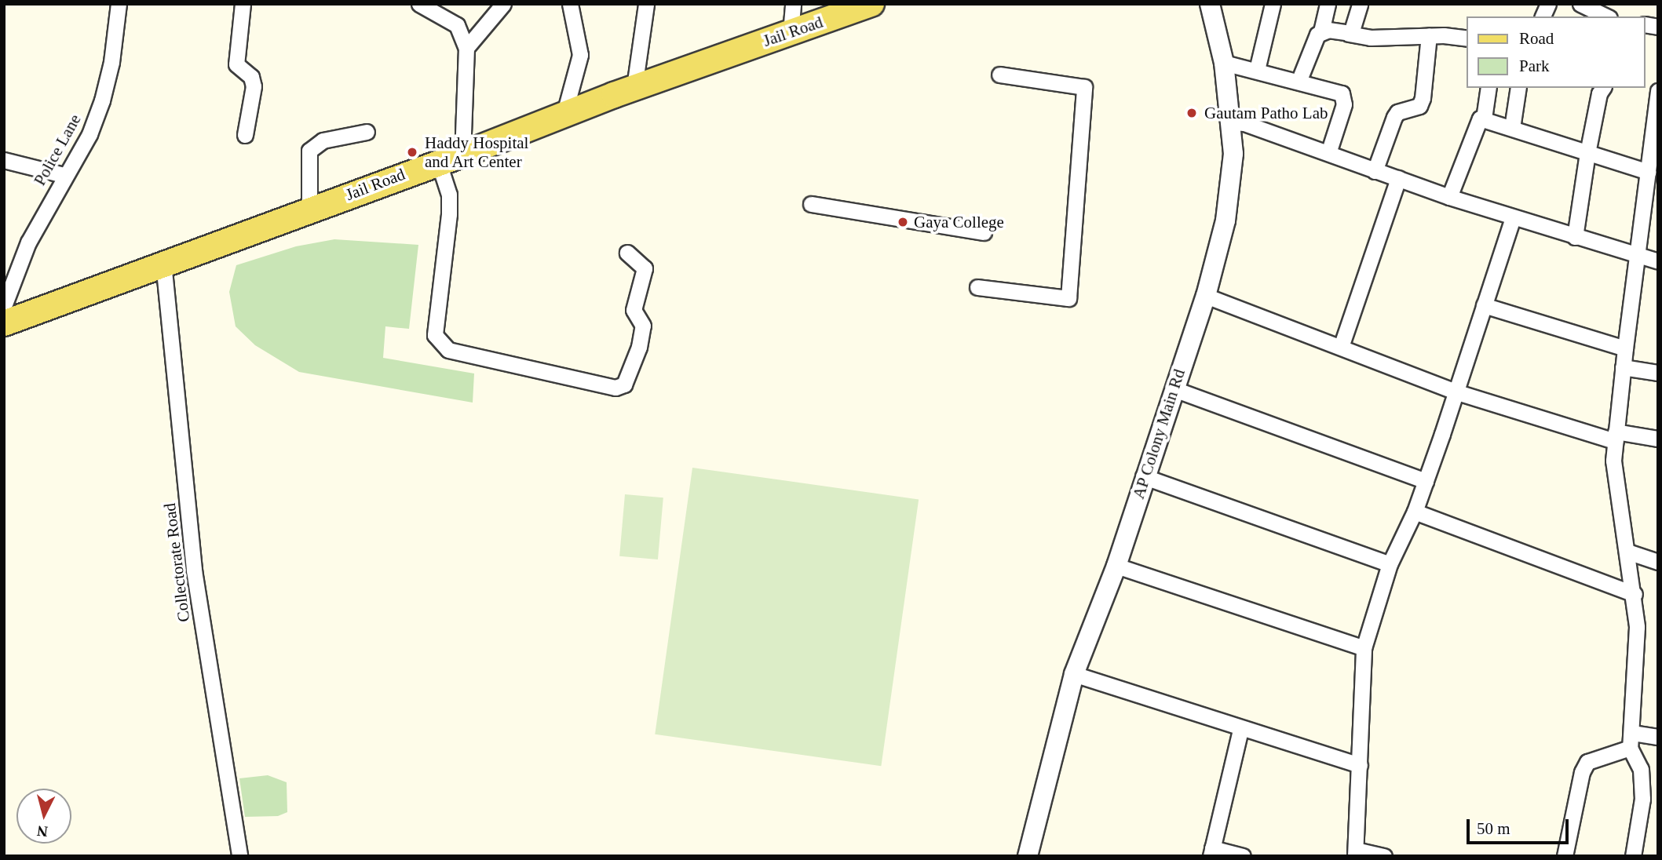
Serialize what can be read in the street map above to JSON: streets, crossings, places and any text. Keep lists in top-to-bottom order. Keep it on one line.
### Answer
{"streets":{"main road":["Jail Road"],"street":["Police Lane","AP Colony Main Rd","Collectorate Road"]},"crossings":[["Jail Road","Collectorate Road"]],"places":["Gautam Patho Lab","Haddy Hospital and Art Center","Gaya College"],"legend":["Road","Park"],"scale_bar":"50 m","north":"bottom"}
